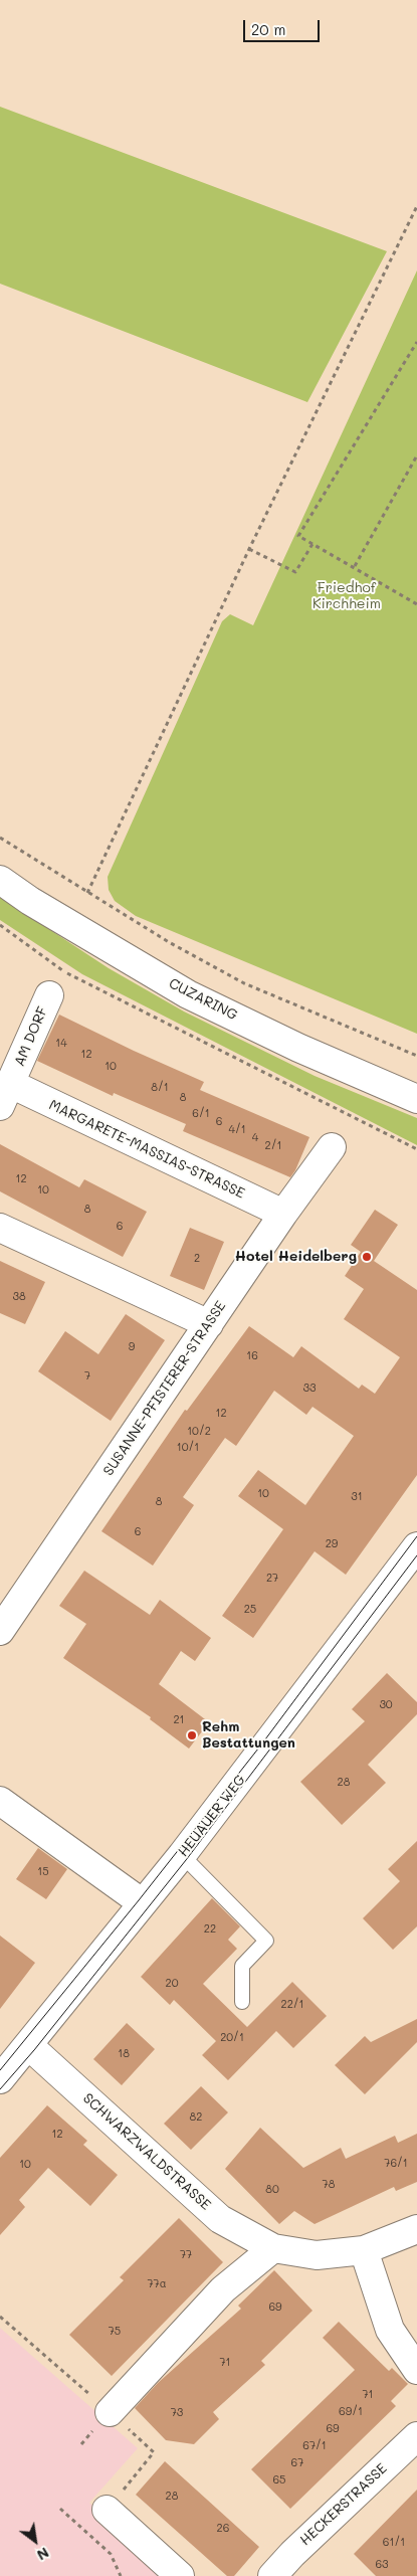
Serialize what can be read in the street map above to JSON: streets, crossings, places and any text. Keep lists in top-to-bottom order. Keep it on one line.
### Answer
{"streets":{"street":["CUZARING","AM DORF","MARGARETE-MASSIAS-STRASSE","SUSANNE-PFISTERER-STRASSE","HEUAUER WEG","SCHWARZWALDSTRASSE","HECKERSTRASSE"]},"crossings":[["AM DORF","MARGARETE-MASSIAS-STRASSE"],["MARGARETE-MASSIAS-STRASSE","SUSANNE-PFISTERER-STRASSE"],["HEUAUER WEG","SCHWARZWALDSTRASSE"]],"parks":["Friedhof Kirchheim"],"places":["Hotel Heidelberg","Rehm Bestattungen"],"house_numbers":["14","12","10","8/1","8","6/1","6","4/1","4","2/1","12","10","8","6","2","38","9","16","7","33","12","10/2","10/1","10","31","8","6","29","27","25","30","21","28","15","22","20","22/1","20/1","18","82","12","76/1","10","78","80","77","77a","69","75","71","71","69/1","73","69","67/1","67","65","28","26","61/1","63"],"scale_bar":"20 m","north":"bottom right"}
